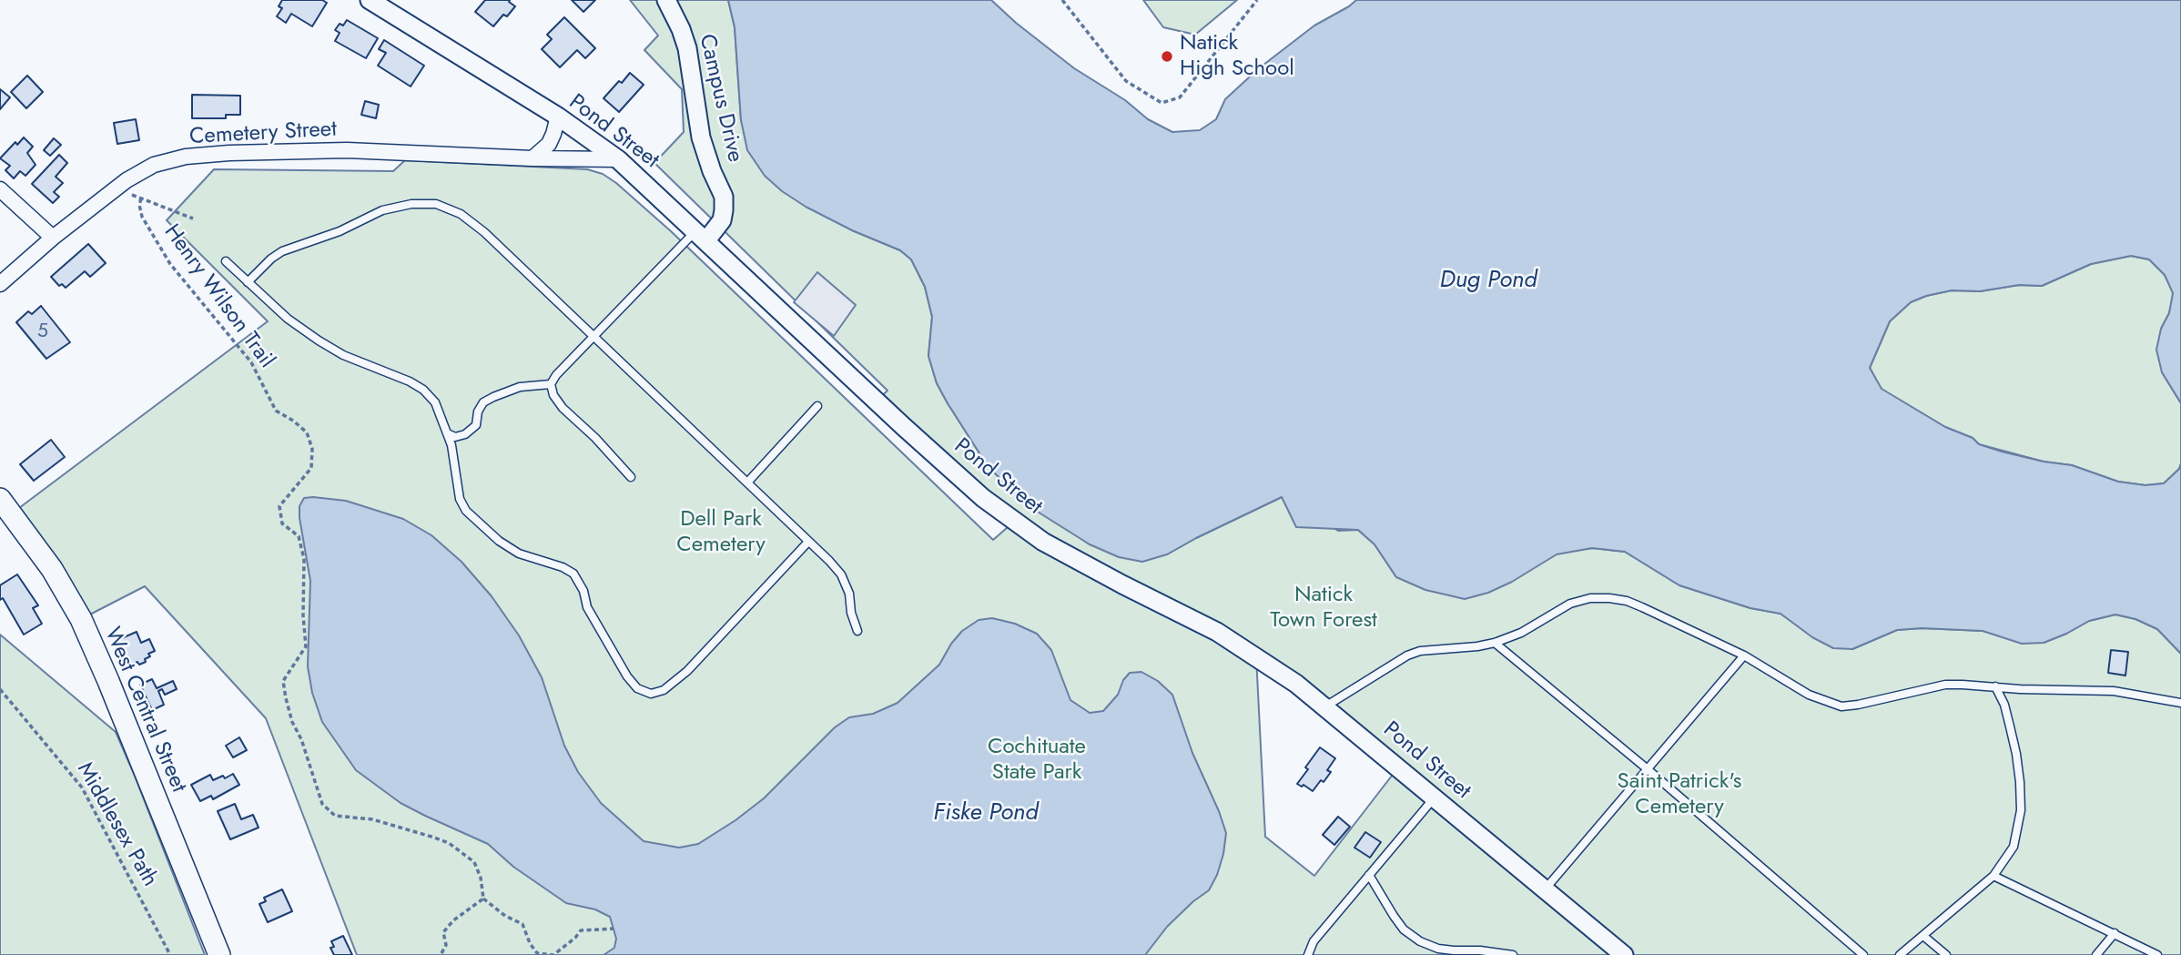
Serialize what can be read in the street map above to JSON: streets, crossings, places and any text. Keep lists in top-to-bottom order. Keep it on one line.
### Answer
{"streets":{"main road":["West Central Street"],"street":["Campus Drive","Pond Street","Cemetery Street"],"path":["Henry Wilson Trail","Middlesex Path"]},"crossings":[["Campus Drive","Pond Street"],["Pond Street","Cemetery Street"]],"water":["Dug Pond","Fiske Pond"],"parks":["Dell Park Cemetery","Natick Town Forest","Cochituate State Park","Saint Patrick's Cemetery"],"places":["Natick High School"],"house_numbers":["5"]}
